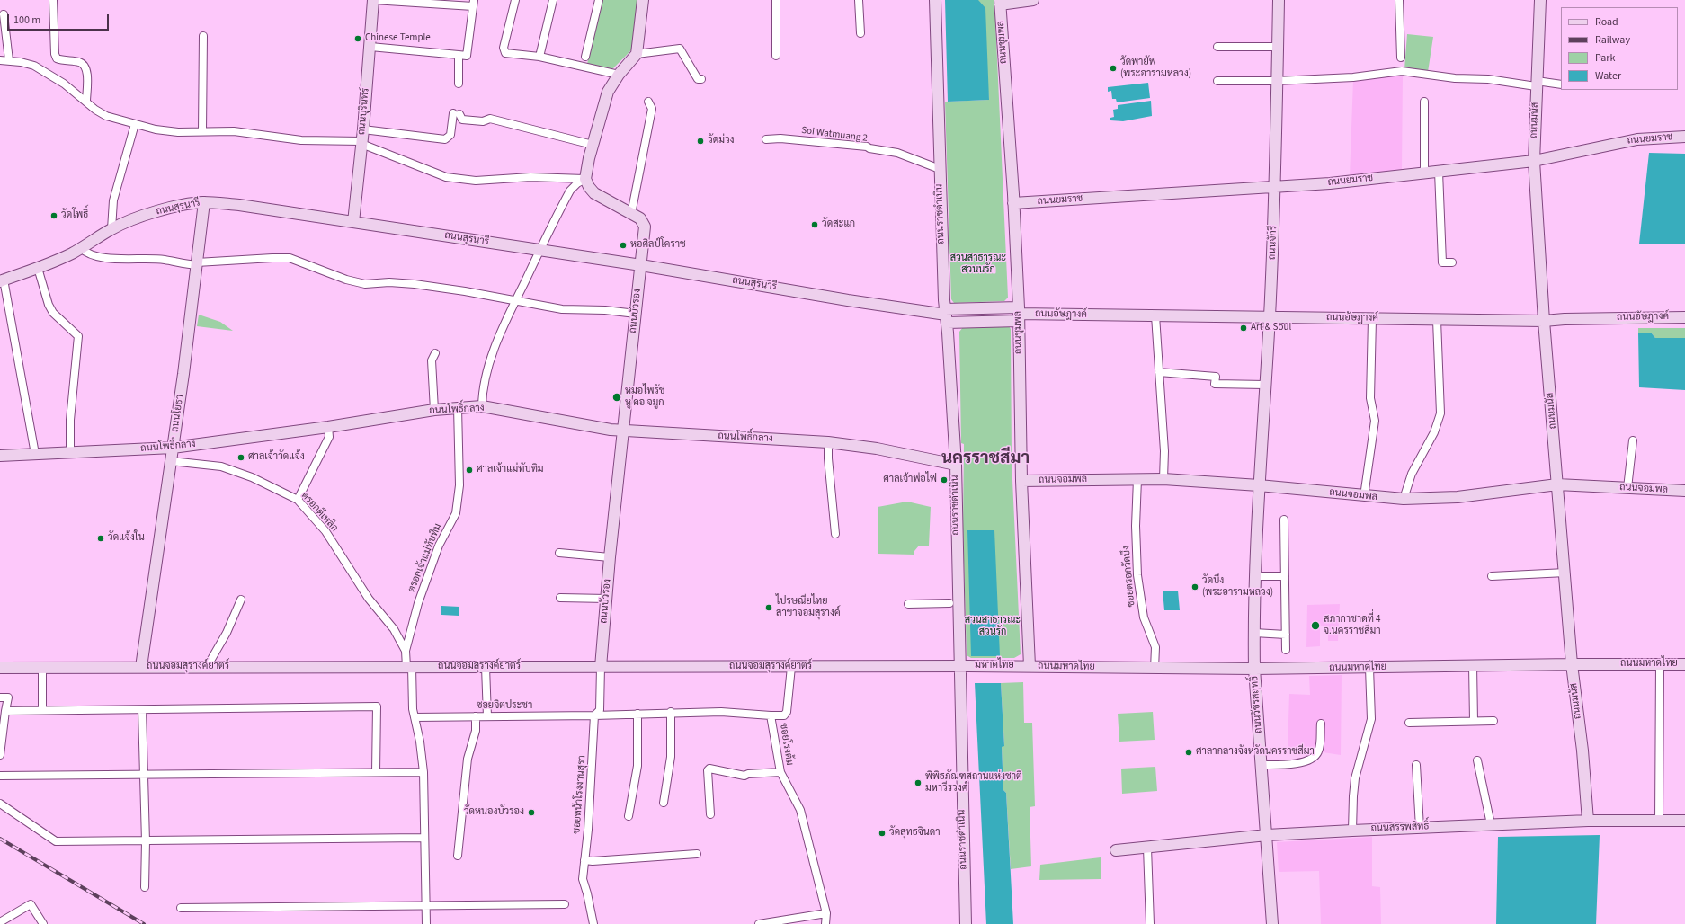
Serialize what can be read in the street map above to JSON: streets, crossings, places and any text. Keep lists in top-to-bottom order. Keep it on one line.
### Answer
{"streets":{"street":["ถนนชุมพล","ถนนบุรินทร์","ถนนมนัส","Soi Watmuang 2","ถนนยมราช","ถนนสุรนารี","ถนนราชดำเนิน","ถนนจักรี","ถนนบัวรอง","ถนนอัษฎางค์","ถนนโพธิ์กลาง","ถนนโยธา","ถนนจอมพล","ตรอกตีเหล็ก","ตรอกเจ้าแม่ทับทิม","ซอยตรอกวัดบึง","ถนนมหาดไทย","มหาดไทย","ถนนจอมสุรางค์ยาตร์","ถนนวัชรสฤทธิ์","ซอยจิตประชา","ซอยโรงต้ม","ซอยหน้าโรงงานสุรา","ถนนสรรพสิทธิ์"]},"crossings":[["ถนนชุมพล","ถนนยมราช"],["ถนนชุมพล","ถนนสุรนารี"],["ถนนชุมพล","ถนนอัษฎางค์"],["ถนนชุมพล","ถนนจอมพล"],["ถนนชุมพล","ถนนมหาดไทย"],["ถนนชุมพล","มหาดไทย"],["ถนนบุรินทร์","ถนนสุรนารี"],["ถนนมนัส","ถนนยมราช"],["ถนนมนัส","ถนนอัษฎางค์"],["ถนนมนัส","ถนนจอมพล"],["ถนนมนัส","ถนนมหาดไทย"],["ถนนมนัส","ถนนสรรพสิทธิ์"],["Soi Watmuang 2","ถนนราชดำเนิน"],["ถนนยมราช","ถนนจักรี"],["ถนนสุรนารี","ถนนราชดำเนิน"],["ถนนสุรนารี","ถนนบัวรอง"],["ถนนสุรนารี","ถนนอัษฎางค์"],["ถนนสุรนารี","ถนนโยธา"],["ถนนราชดำเนิน","ถนนโพธิ์กลาง"],["ถนนราชดำเนิน","มหาดไทย"],["ถนนราชดำเนิน","ถนนจอมสุรางค์ยาตร์"],["ถนนจักรี","ถนนอัษฎางค์"],["ถนนจักรี","ถนนจอมพล"],["ถนนจักรี","ถนนวัชรสฤทธิ์"],["ถนนบัวรอง","ถนนโพธิ์กลาง"],["ถนนบัวรอง","ถนนจอมสุรางค์ยาตร์"],["ถนนบัวรอง","ซอยหน้าโรงงานสุรา"],["ถนนโพธิ์กลาง","ถนนโยธา"],["ถนนโพธิ์กลาง","ตรอกเจ้าแม่ทับทิม"],["ถนนโยธา","ตรอกตีเหล็ก"],["ถนนโยธา","ถนนจอมสุรางค์ยาตร์"],["ถนนจอมพล","ซอยตรอกวัดบึง"],["ถนนจอมพล","ถนนวัชรสฤทธิ์"],["ตรอกตีเหล็ก","ตรอกเจ้าแม่ทับทิม"],["ตรอกตีเหล็ก","ถนนจอมสุรางค์ยาตร์"],["ตรอกตีเหล็ก","ซอยจิตประชา"],["ซอยตรอกวัดบึง","ถนนมหาดไทย"],["ถนนมหาดไทย","มหาดไทย"],["ถนนมหาดไทย","ถนนวัชรสฤทธิ์"],["มหาดไทย","ถนนจอมสุรางค์ยาตร์"],["ถนนจอมสุรางค์ยาตร์","ซอยหน้าโรงงานสุรา"],["ถนนวัชรสฤทธิ์","ถนนสรรพสิทธิ์"],["ซอยจิตประชา","ซอยโรงต้ม"],["ซอยจิตประชา","ซอยหน้าโรงงานสุรา"],["ซอยโรงต้ม","ซอยหน้าโรงงานสุรา"]],"districts":["นครราชสีมา"],"parks":["สวนสาธารณะ สวนนรัก","สวนสาธารณะ สวนรัก"],"places":["Chinese Temple","วัดพายัพ (พระอารามหลวง)","วัดม่วง","วัดโพธิ์","วัดสะแก","หอศิลป์โคราช","Art & Soul","หมอไพรัช หู คอ จมูก","ศาลเจ้าวัดแจ้ง","ศาลเจ้าแม่ทับทิม","ศาลเจ้าพ่อไฟ","วัดแจ้งใน","วัดบึง (พระอารามหลวง)","ไปรษณียไทย สาขาจอมสุรางค์","สภากาชาดที่ 4 จ.นครราชสีมา","ศาลากลางจังหวัดนครราชสีมา","พิพิธภัณฑสถานแห่งชาติ มหาวีรวงศ์","วัดหนองบัวรอง","วัดสุทธจินดา"],"legend":["Road","Railway","Park","Water"],"scale_bar":"100 m"}
